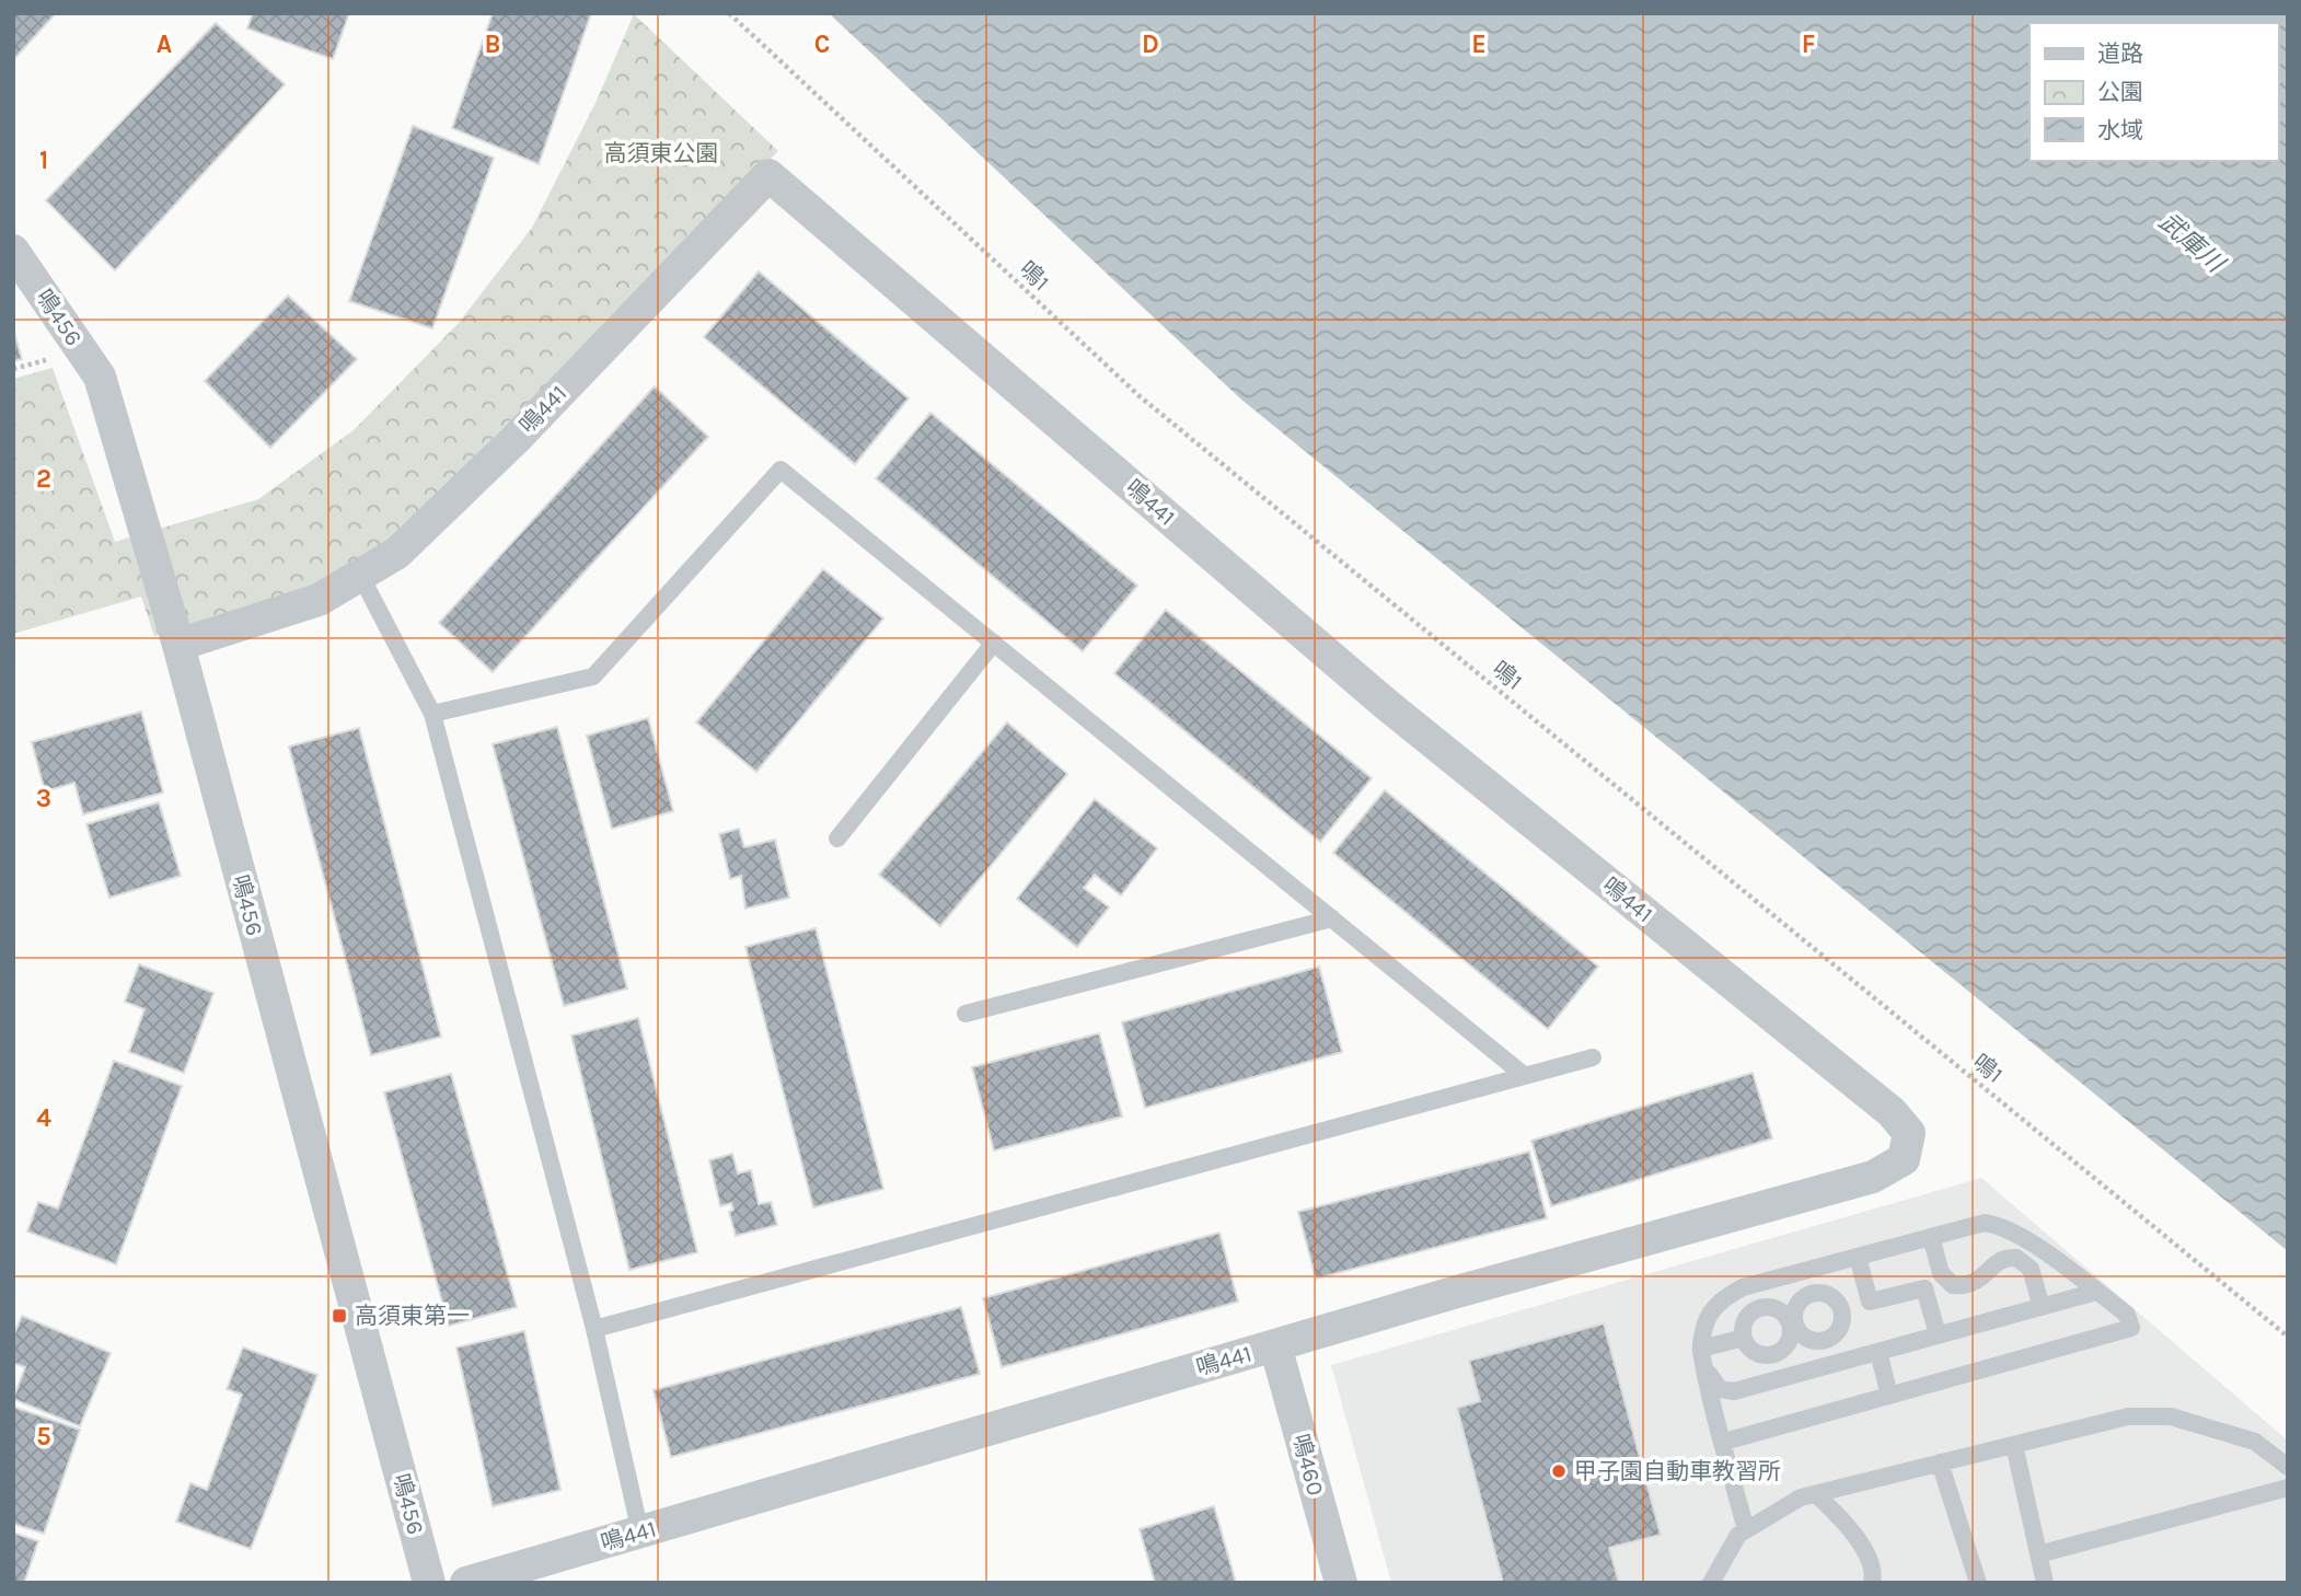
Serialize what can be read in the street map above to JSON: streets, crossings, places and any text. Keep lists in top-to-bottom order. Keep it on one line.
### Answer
{"streets":{"street":["鳴456","鳴441","鳴460"],"path":["鳴1"]},"crossings":[["鳴456","鳴441"],["鳴441","鳴460"]],"water":["武庫川"],"parks":["高須東公園"],"places":{"transit":["高須東第一"],"other":["甲子園自動車教習所"]},"legend":["道路","公園","水域"],"grid":{"columns":["A","B","C","D","E","F"],"rows":["1","2","3","4","5"]}}
